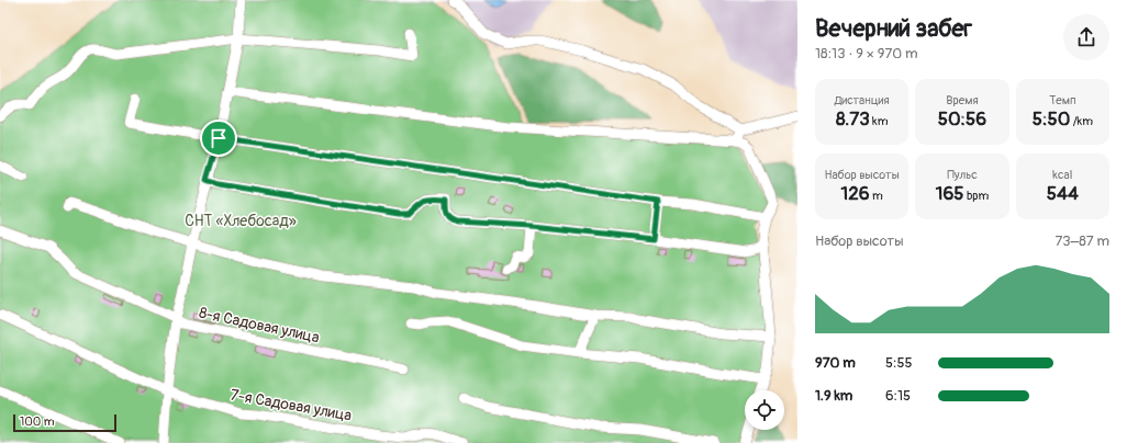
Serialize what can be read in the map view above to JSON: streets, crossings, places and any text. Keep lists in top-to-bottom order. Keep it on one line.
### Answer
{"streets":{"lane":["8-я Садовая улица","7-я Садовая улица"]},"parks":["СНТ «Хлебосад»"],"scale_bar":"100 m","page":{"heading":["Вечерний забег","18:13 · 9 × 970 m"],"stats":[["Дистанция","8.73 km"],["Время","50:56"],["Темп","5:50 /km"],["Набор высоты","126 m"],["Пульс","165 bpm"],["kcal","544"]],"chart":["Набор высоты","73–87 m"],"list":[{"name":"970 m","note":"5:55"},{"name":"1.9 km","note":"6:15"}],"scale":"100 m"}}
